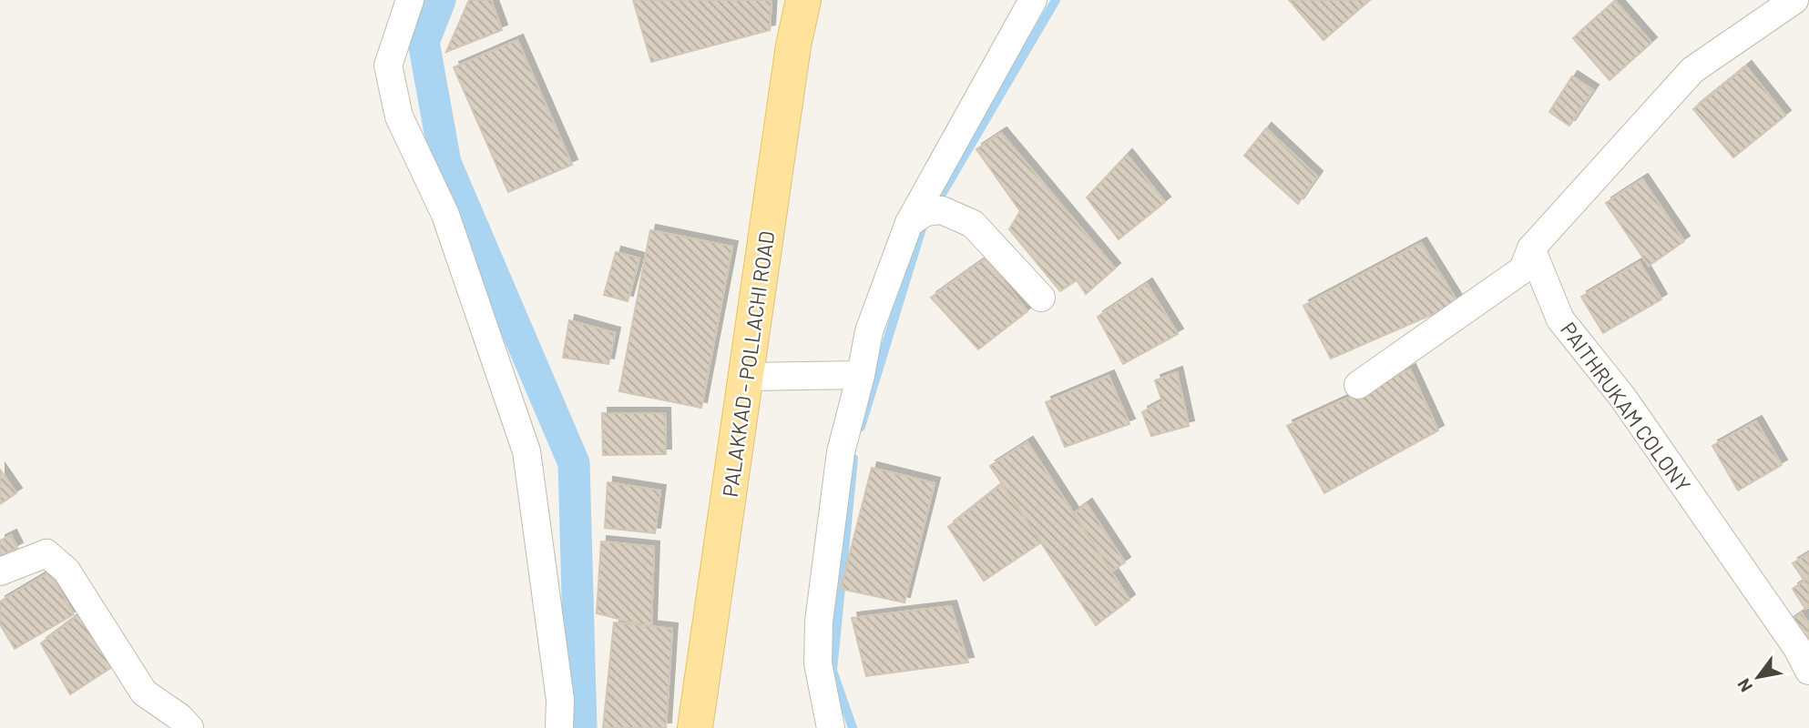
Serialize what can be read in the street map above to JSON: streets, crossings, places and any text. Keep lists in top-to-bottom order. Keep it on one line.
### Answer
{"streets":{"main road":["PALAKKAD - POLLACHI ROAD"],"street":["PAITHRUKAM COLONY"]},"north":"bottom left"}
